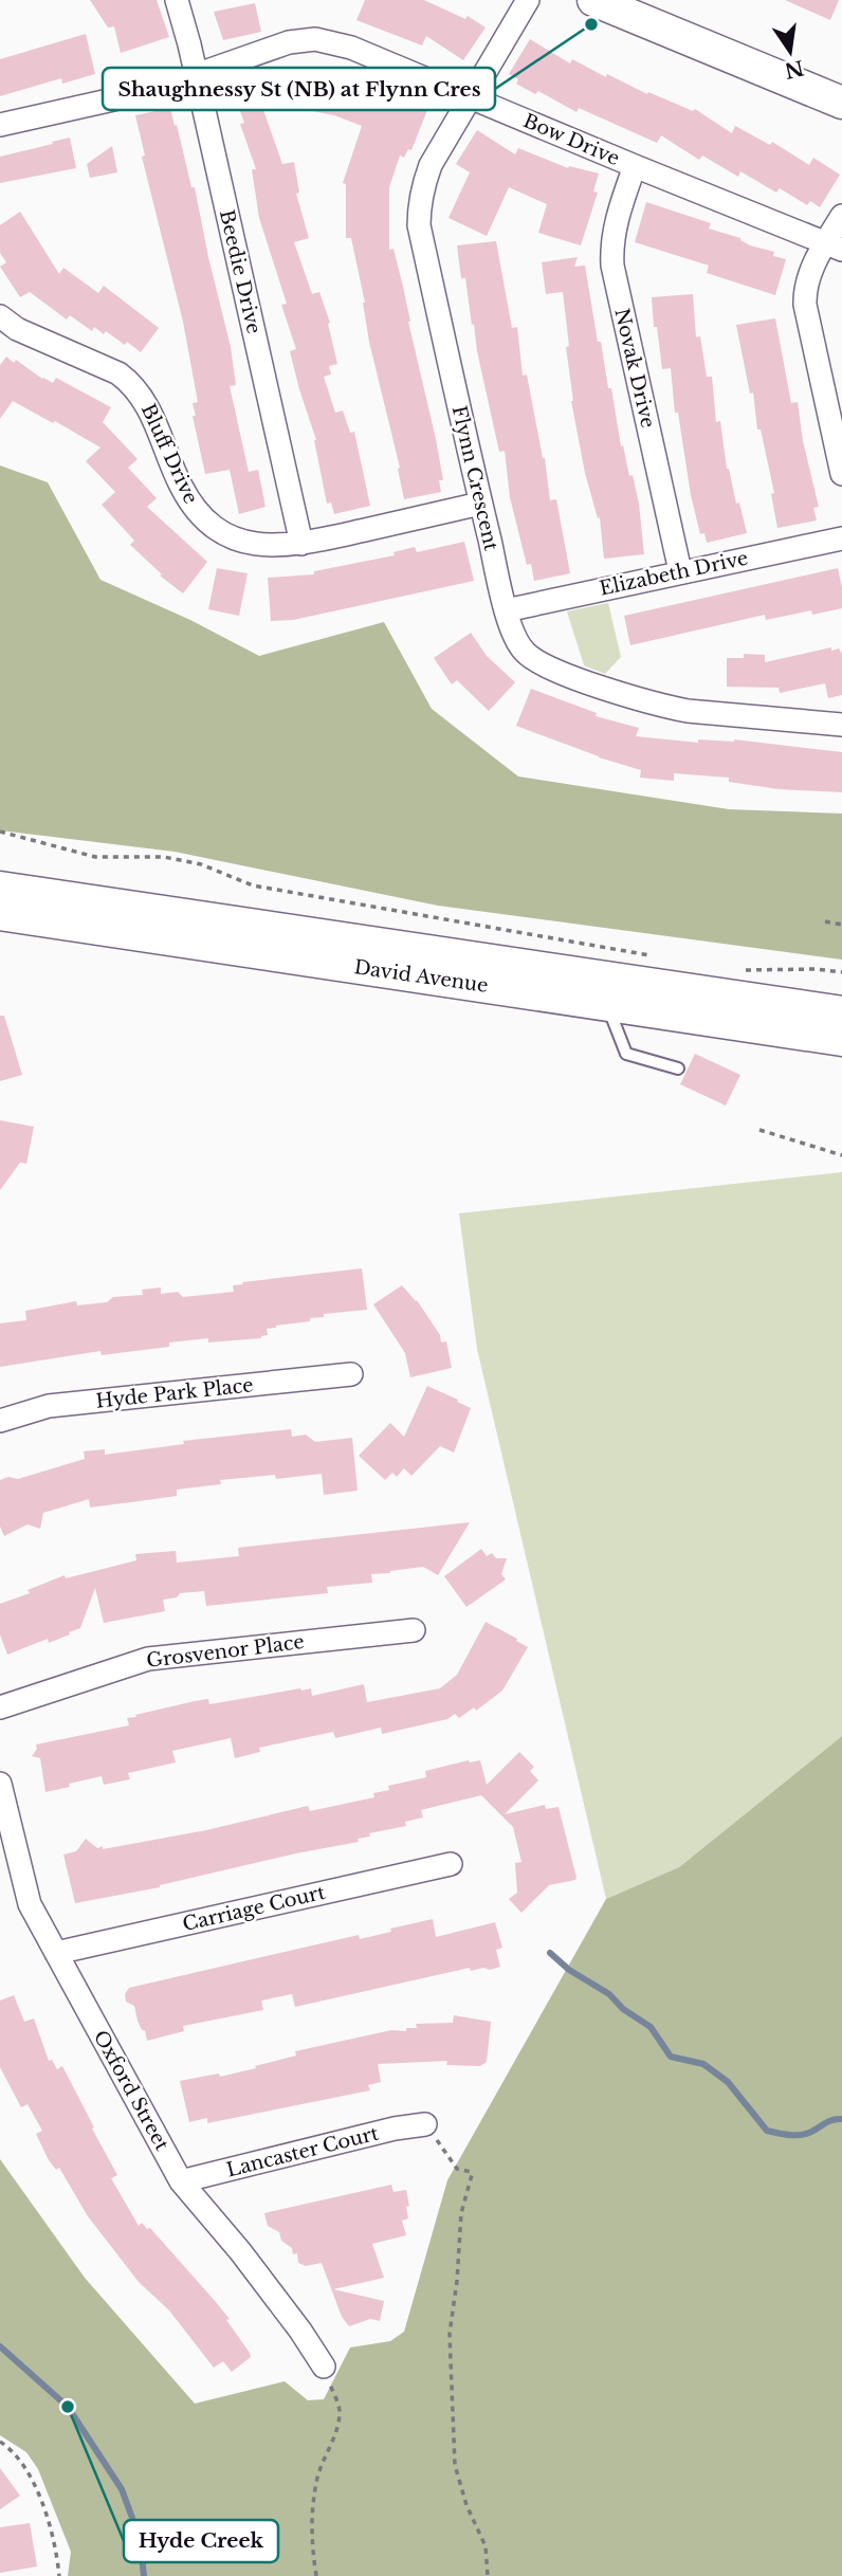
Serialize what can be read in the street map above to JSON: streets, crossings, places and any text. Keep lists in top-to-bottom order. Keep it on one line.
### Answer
{"streets":{"main road":["David Avenue"],"street":["Bow Drive","Beedie Drive","Novak Drive","Bluff Drive","Flynn Crescent","Elizabeth Drive","Hyde Park Place","Grosvenor Place","Carriage Court","Oxford Street","Lancaster Court"]},"crossings":[["Bow Drive","Beedie Drive"],["Bow Drive","Novak Drive"],["Bow Drive","Flynn Crescent"],["Beedie Drive","Bluff Drive"],["Novak Drive","Elizabeth Drive"],["Bluff Drive","Flynn Crescent"],["Flynn Crescent","Elizabeth Drive"],["Carriage Court","Oxford Street"],["Oxford Street","Lancaster Court"]],"places":["Shaughnessy St (NB) at Flynn Cres","Hyde Creek"],"north":"bottom"}
